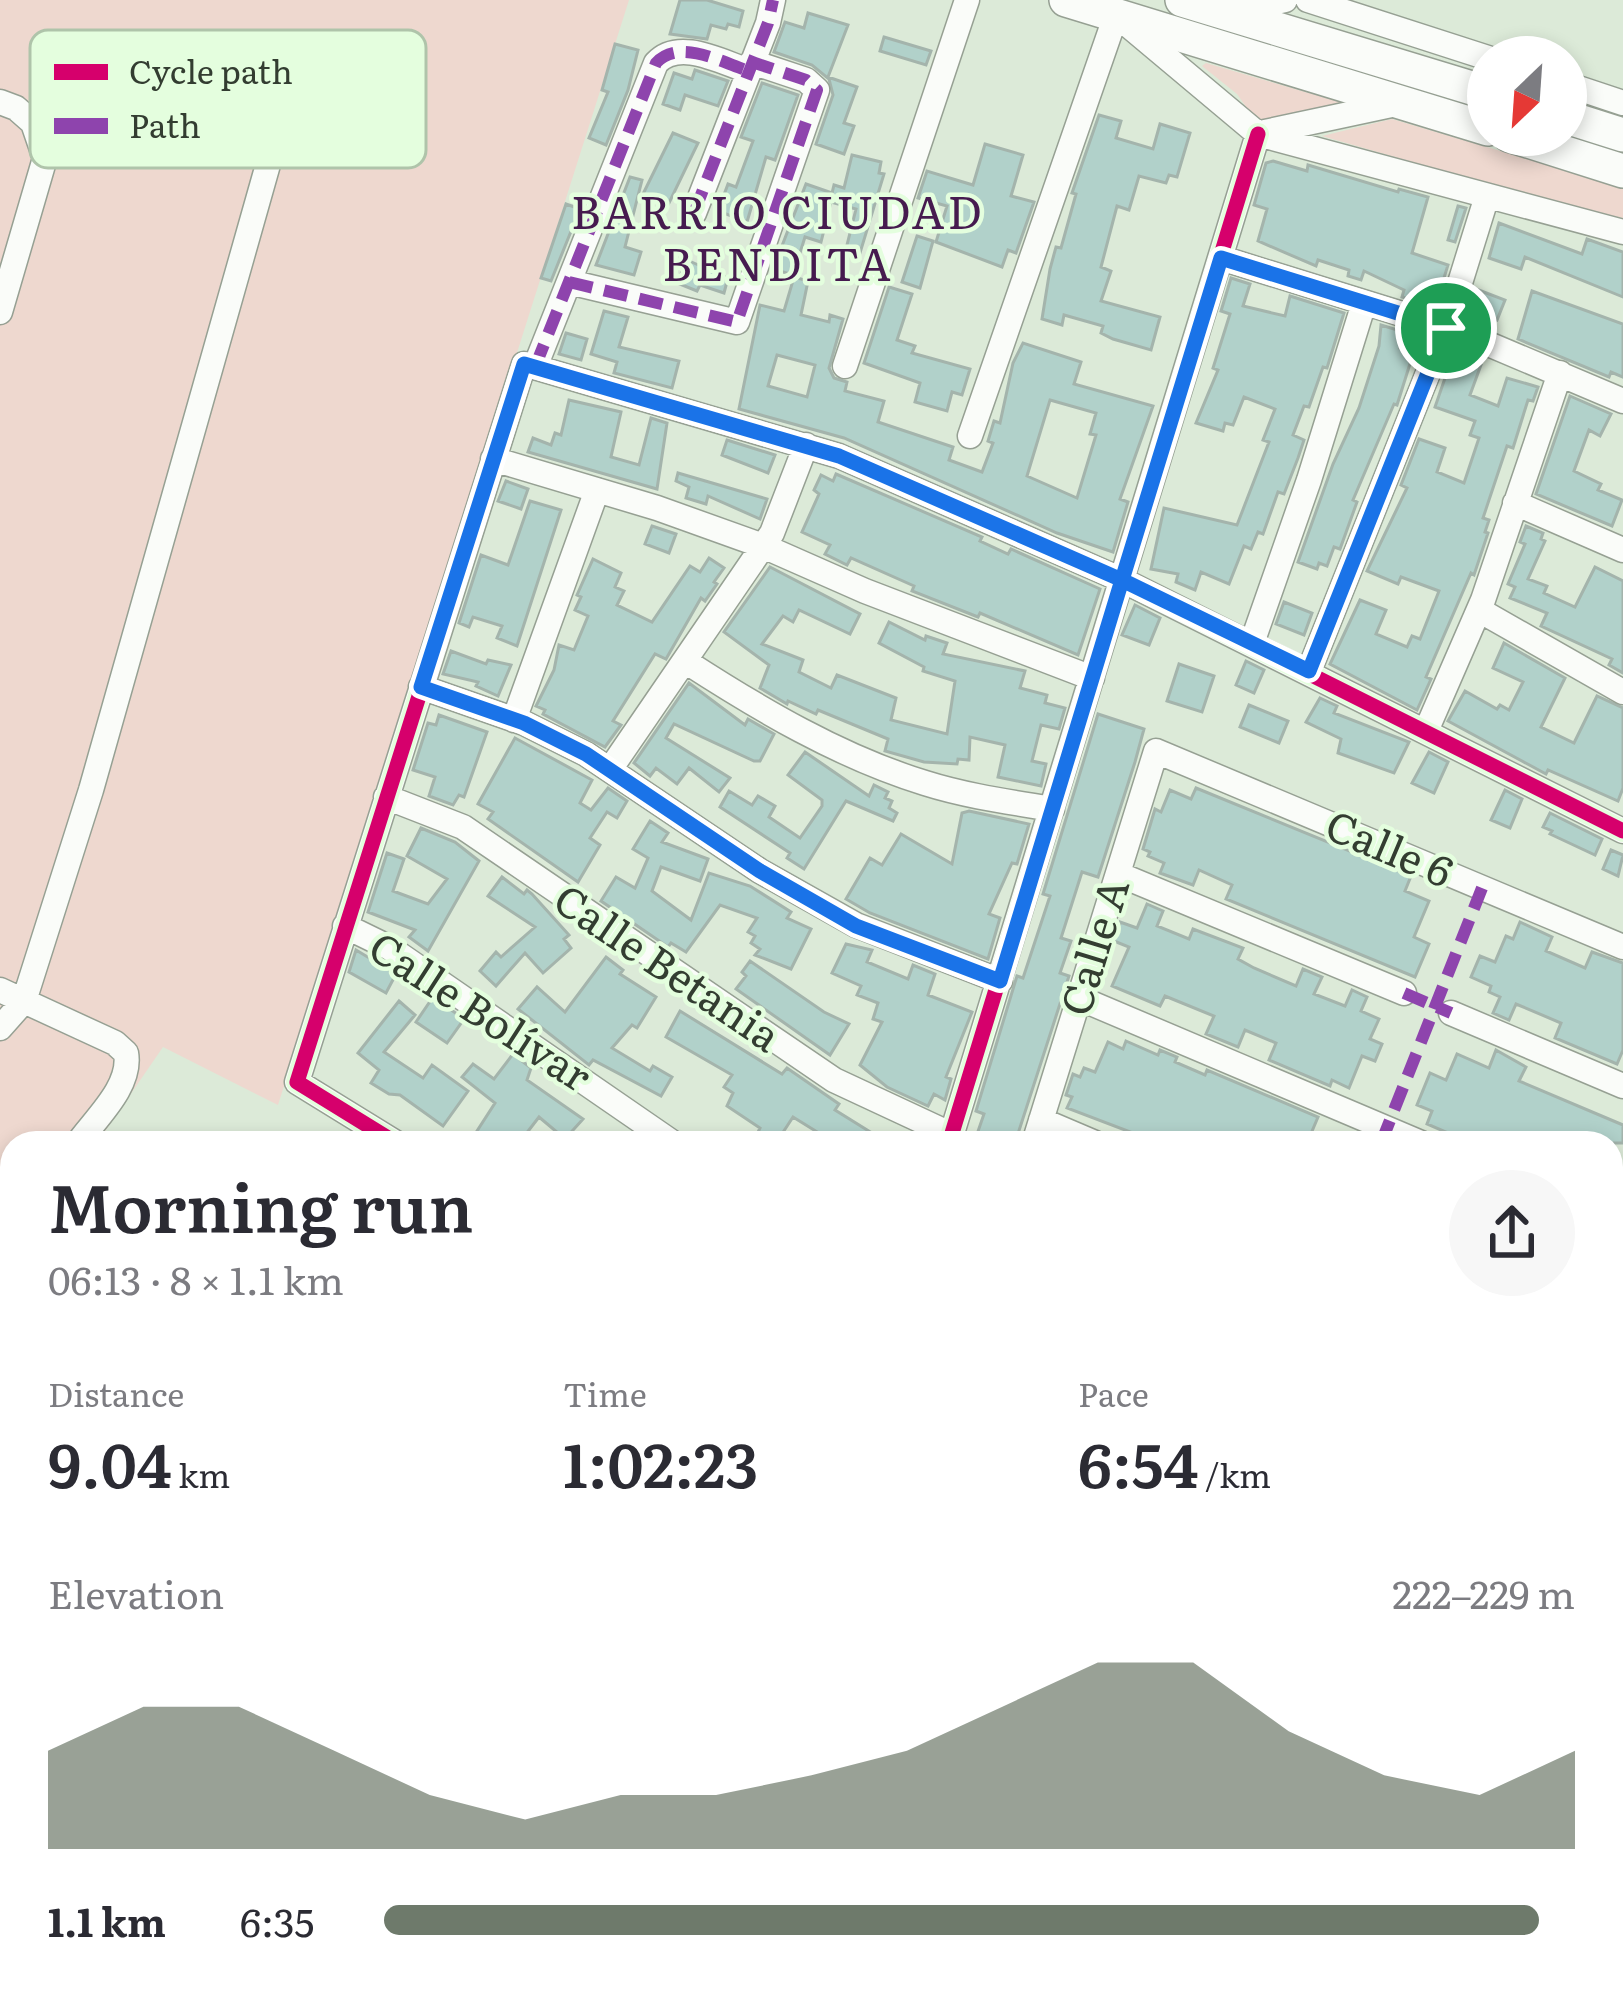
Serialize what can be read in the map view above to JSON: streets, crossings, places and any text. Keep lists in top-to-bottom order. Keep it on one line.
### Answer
{"streets":{"street":["Calle 6","Calle A","Calle Betania","Calle Bolívar"]},"crossings":[["Calle 6","Calle A"]],"districts":["BARRIO CIUDAD BENDITA"],"legend":["Cycle path","Path"],"north":"bottom left","page":{"heading":["Morning run","06:13 · 8 × 1.1 km"],"stats":[["Distance","9.04 km"],["Time","1:02:23"],["Pace","6:54 /km"]],"chart":["Elevation","222–229 m"],"list":[{"name":"1.1 km","note":"6:35"}]}}
